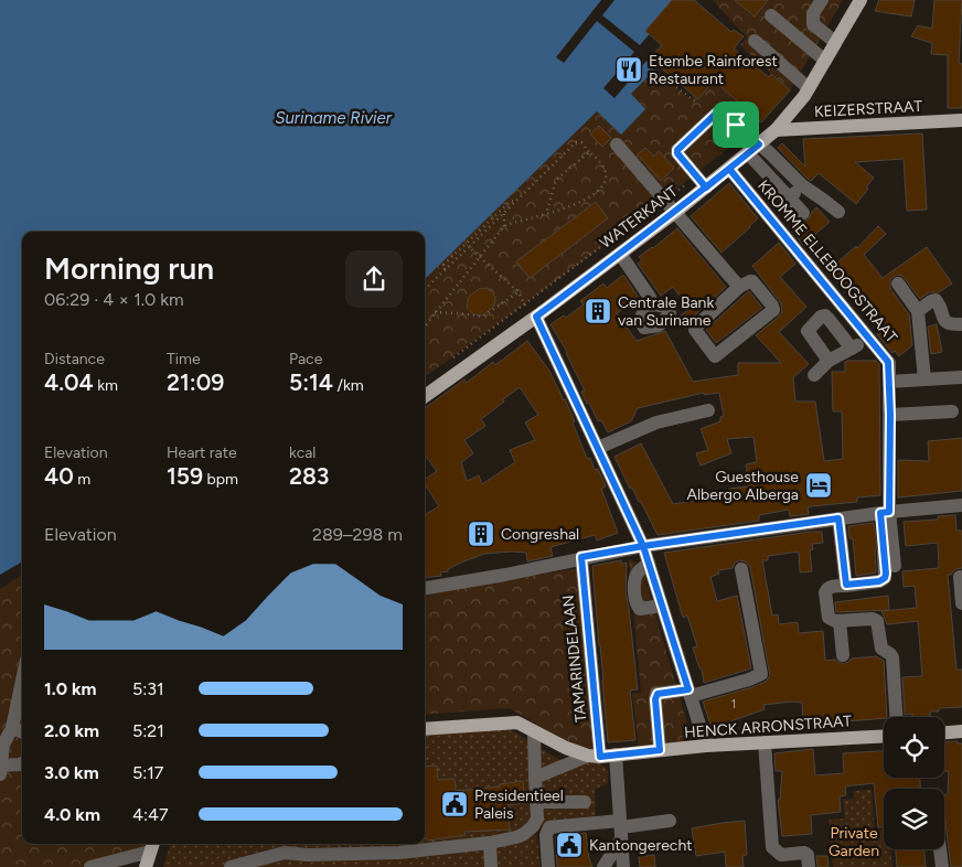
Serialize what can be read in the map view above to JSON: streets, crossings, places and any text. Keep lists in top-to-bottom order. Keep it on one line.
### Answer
{"streets":{"main road":["KEIZERSTRAAT","WATERKANT","HENCK ARRONSTRAAT"],"street":["KROMME ELLEBOOGSTRAAT","TAMARINDELAAN"]},"crossings":[["KEIZERSTRAAT","WATERKANT"],["WATERKANT","KROMME ELLEBOOGSTRAAT"],["TAMARINDELAAN","HENCK ARRONSTRAAT"]],"water":["Suriname Rivier"],"parks":["Private Garden"],"places":{"restaurant":["Etembe Rainforest Restaurant"],"building":["Centrale Bank van Suriname","Congreshal"],"hotel":["Guesthouse Albergo Alberga"],"public building":["Presidentieel Paleis","Kantongerecht"]},"house_numbers":["1"],"page":{"heading":["Morning run","06:29 · 4 × 1.0 km"],"stats":[["Distance","4.04 km"],["Time","21:09"],["Pace","5:14 /km"],["Elevation","40 m"],["Heart rate","159 bpm"],["kcal","283"]],"chart":["Elevation","289–298 m"],"list":[{"name":"1.0 km","note":"5:31"},{"name":"2.0 km","note":"5:21"},{"name":"3.0 km","note":"5:17"},{"name":"4.0 km","note":"4:47"}]}}
